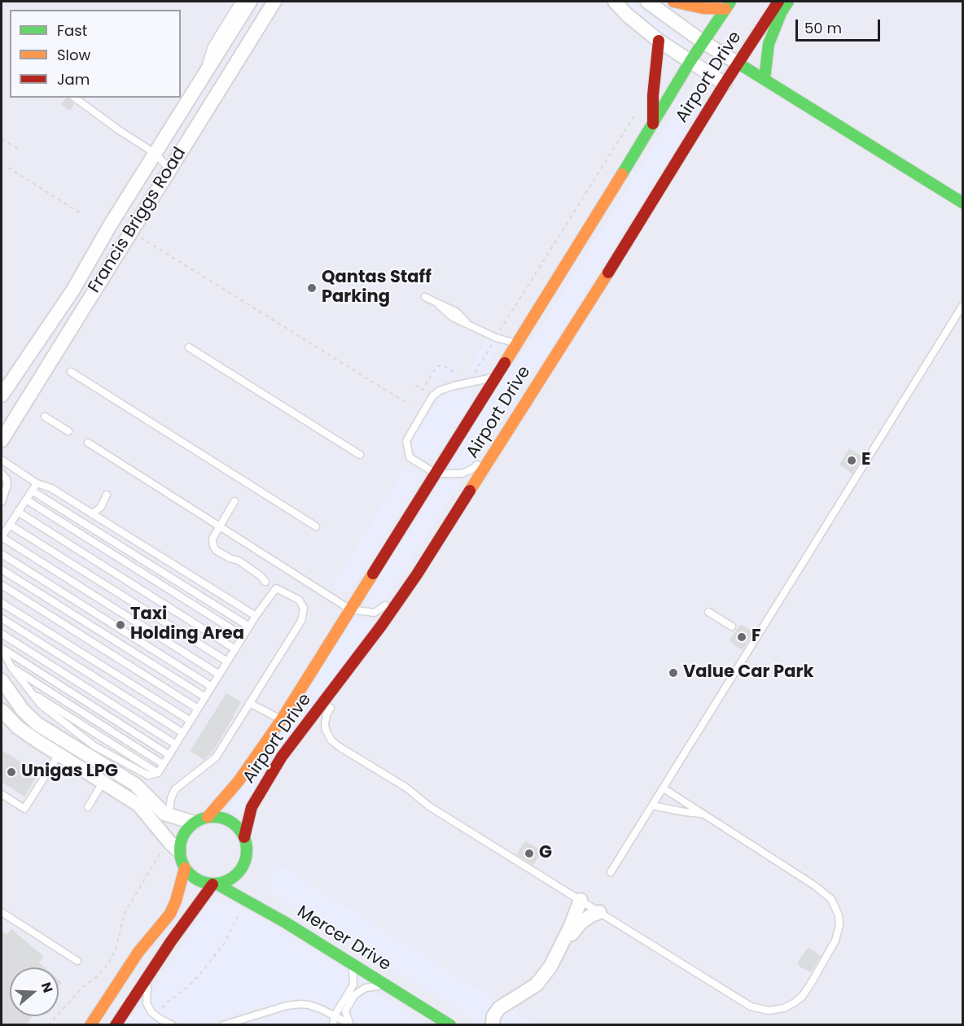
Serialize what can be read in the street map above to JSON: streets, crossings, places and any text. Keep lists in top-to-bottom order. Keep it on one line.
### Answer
{"streets":{"main road":["Airport Drive","Mercer Drive"],"street":["Francis Briggs Road"]},"crossings":[["Airport Drive","Mercer Drive"]],"places":["Qantas Staff Parking","E","Taxi Holding Area","F","Value Car Park","Unigas LPG","G"],"legend":["Fast","Slow","Jam"],"scale_bar":"50 m","north":"right"}
